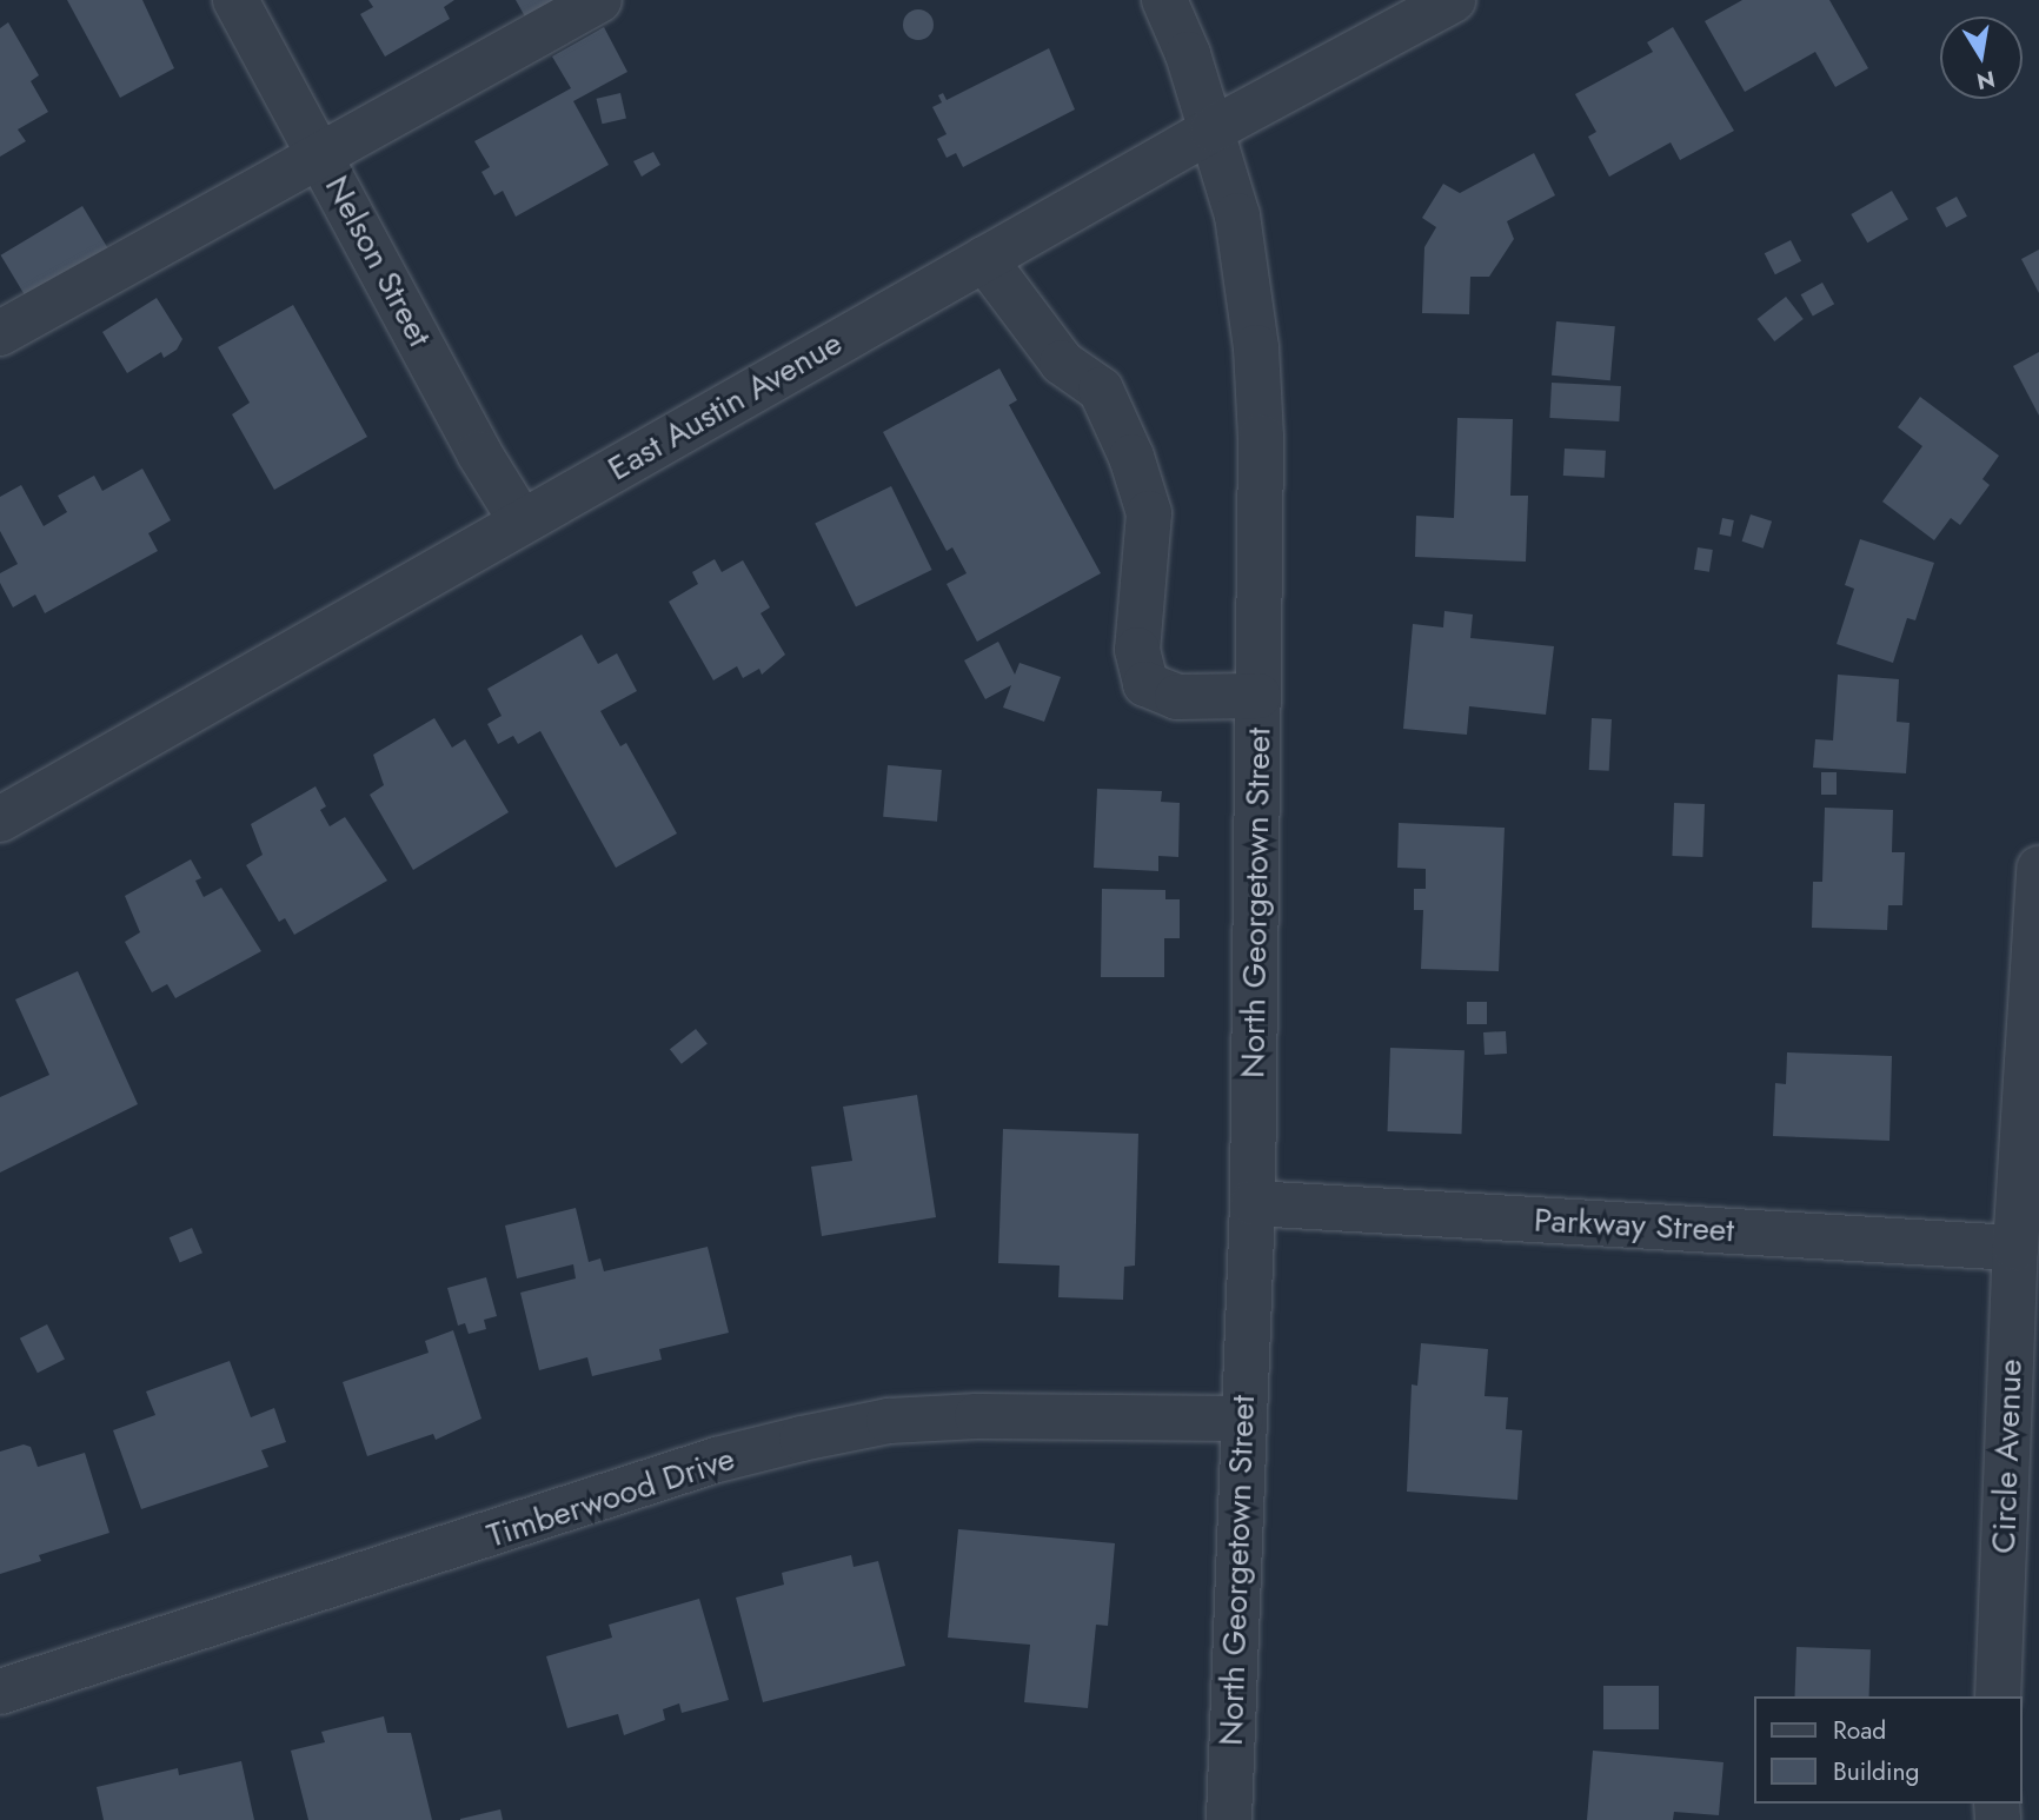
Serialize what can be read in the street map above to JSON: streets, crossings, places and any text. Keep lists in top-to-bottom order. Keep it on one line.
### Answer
{"streets":{"street":["Nelson Street","East Austin Avenue","North Georgetown Street","Parkway Street","Circle Avenue","Timberwood Drive"]},"crossings":[["Nelson Street","East Austin Avenue"],["East Austin Avenue","North Georgetown Street"],["North Georgetown Street","Parkway Street"],["North Georgetown Street","Timberwood Drive"],["Parkway Street","Circle Avenue"]],"legend":["Road","Building"],"north":"bottom"}
